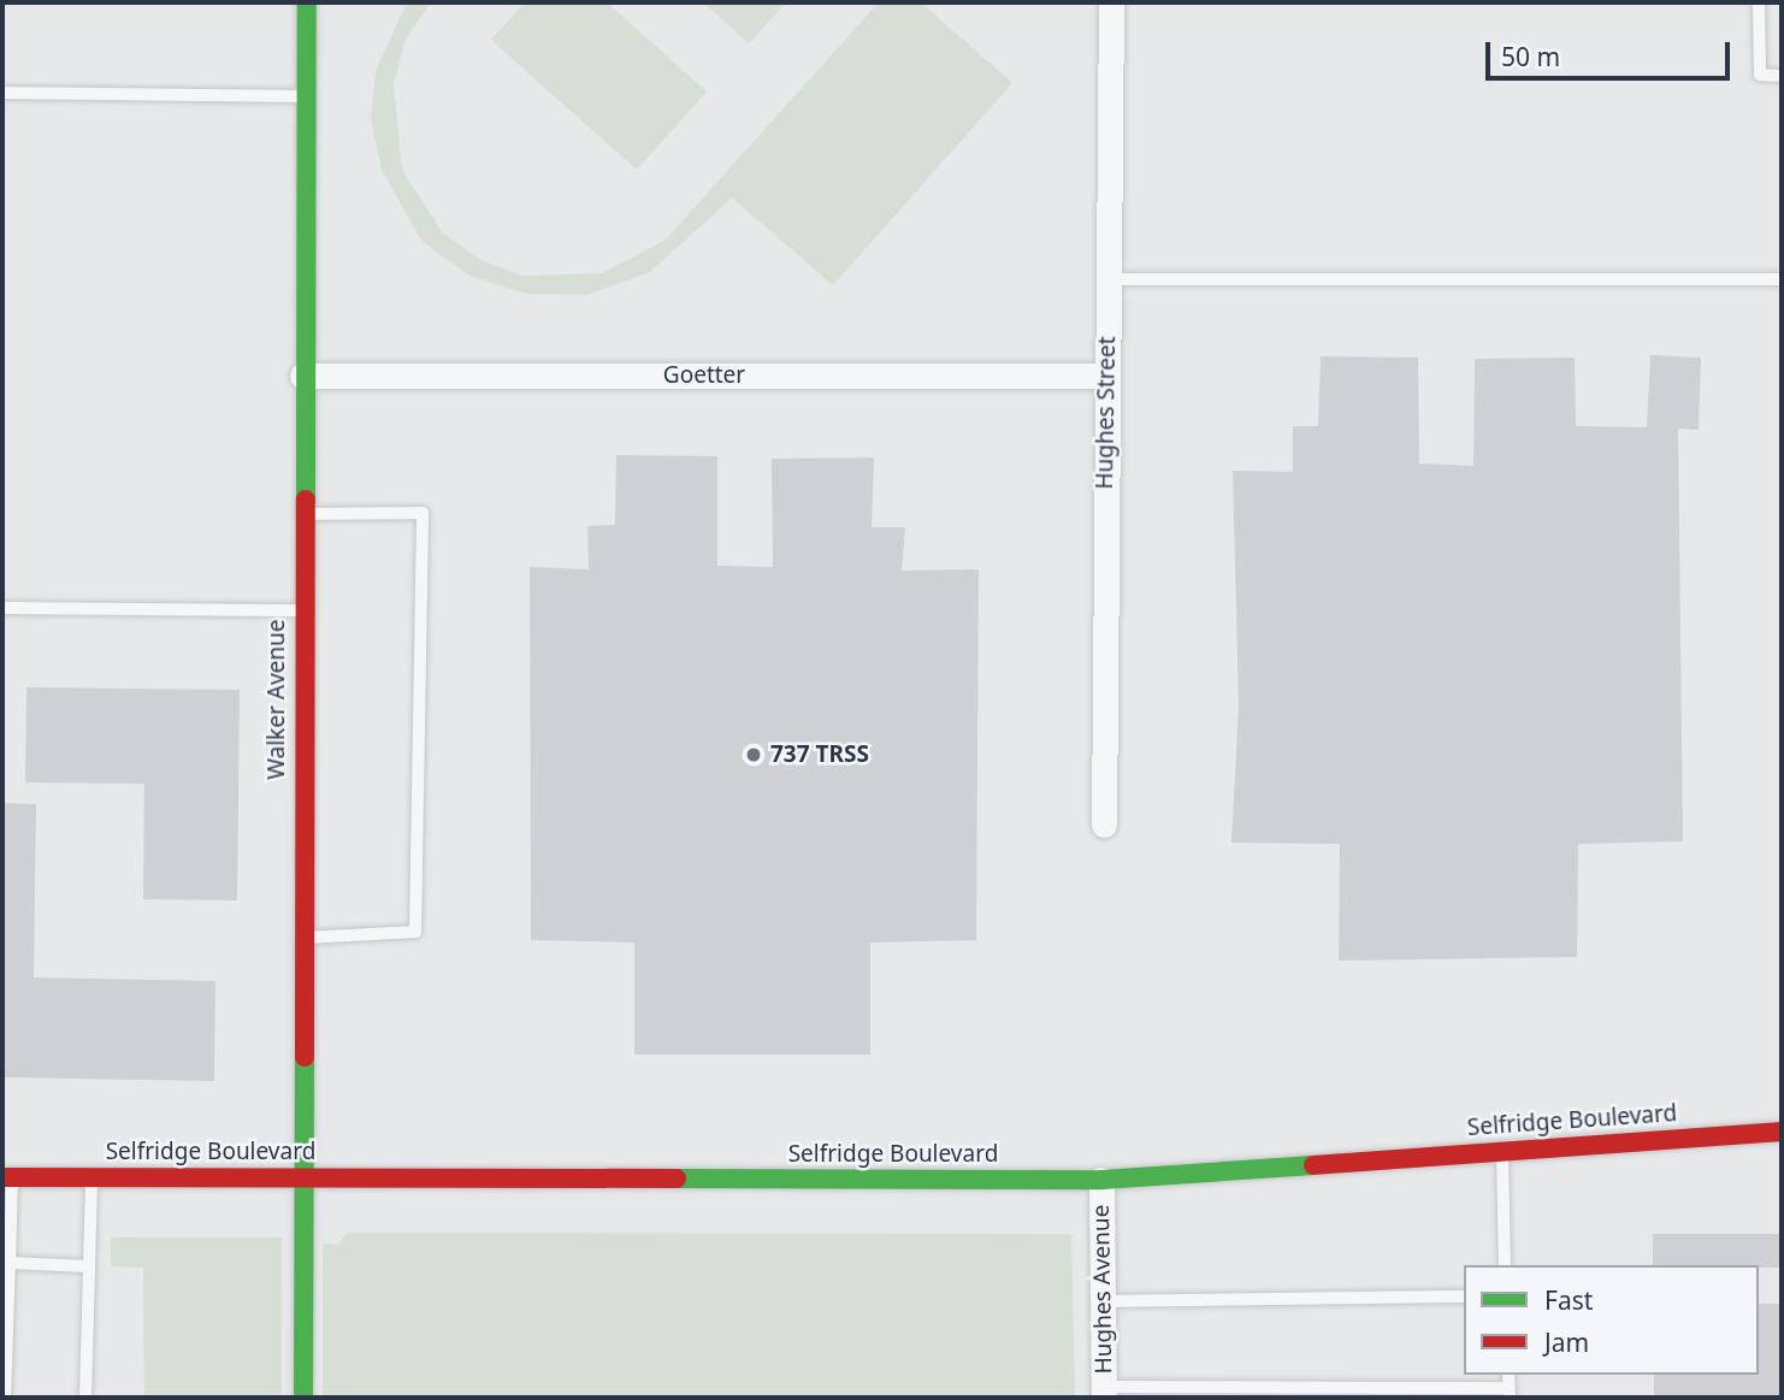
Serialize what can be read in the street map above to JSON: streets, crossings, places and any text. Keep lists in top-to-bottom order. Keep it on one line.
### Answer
{"streets":{"street":["Goetter","Hughes Street","Walker Avenue","Selfridge Boulevard","Hughes Avenue"]},"crossings":[["Goetter","Hughes Street"],["Goetter","Walker Avenue"],["Walker Avenue","Selfridge Boulevard"],["Selfridge Boulevard","Hughes Avenue"]],"places":["737 TRSS"],"legend":["Fast","Jam"],"scale_bar":"50 m"}
